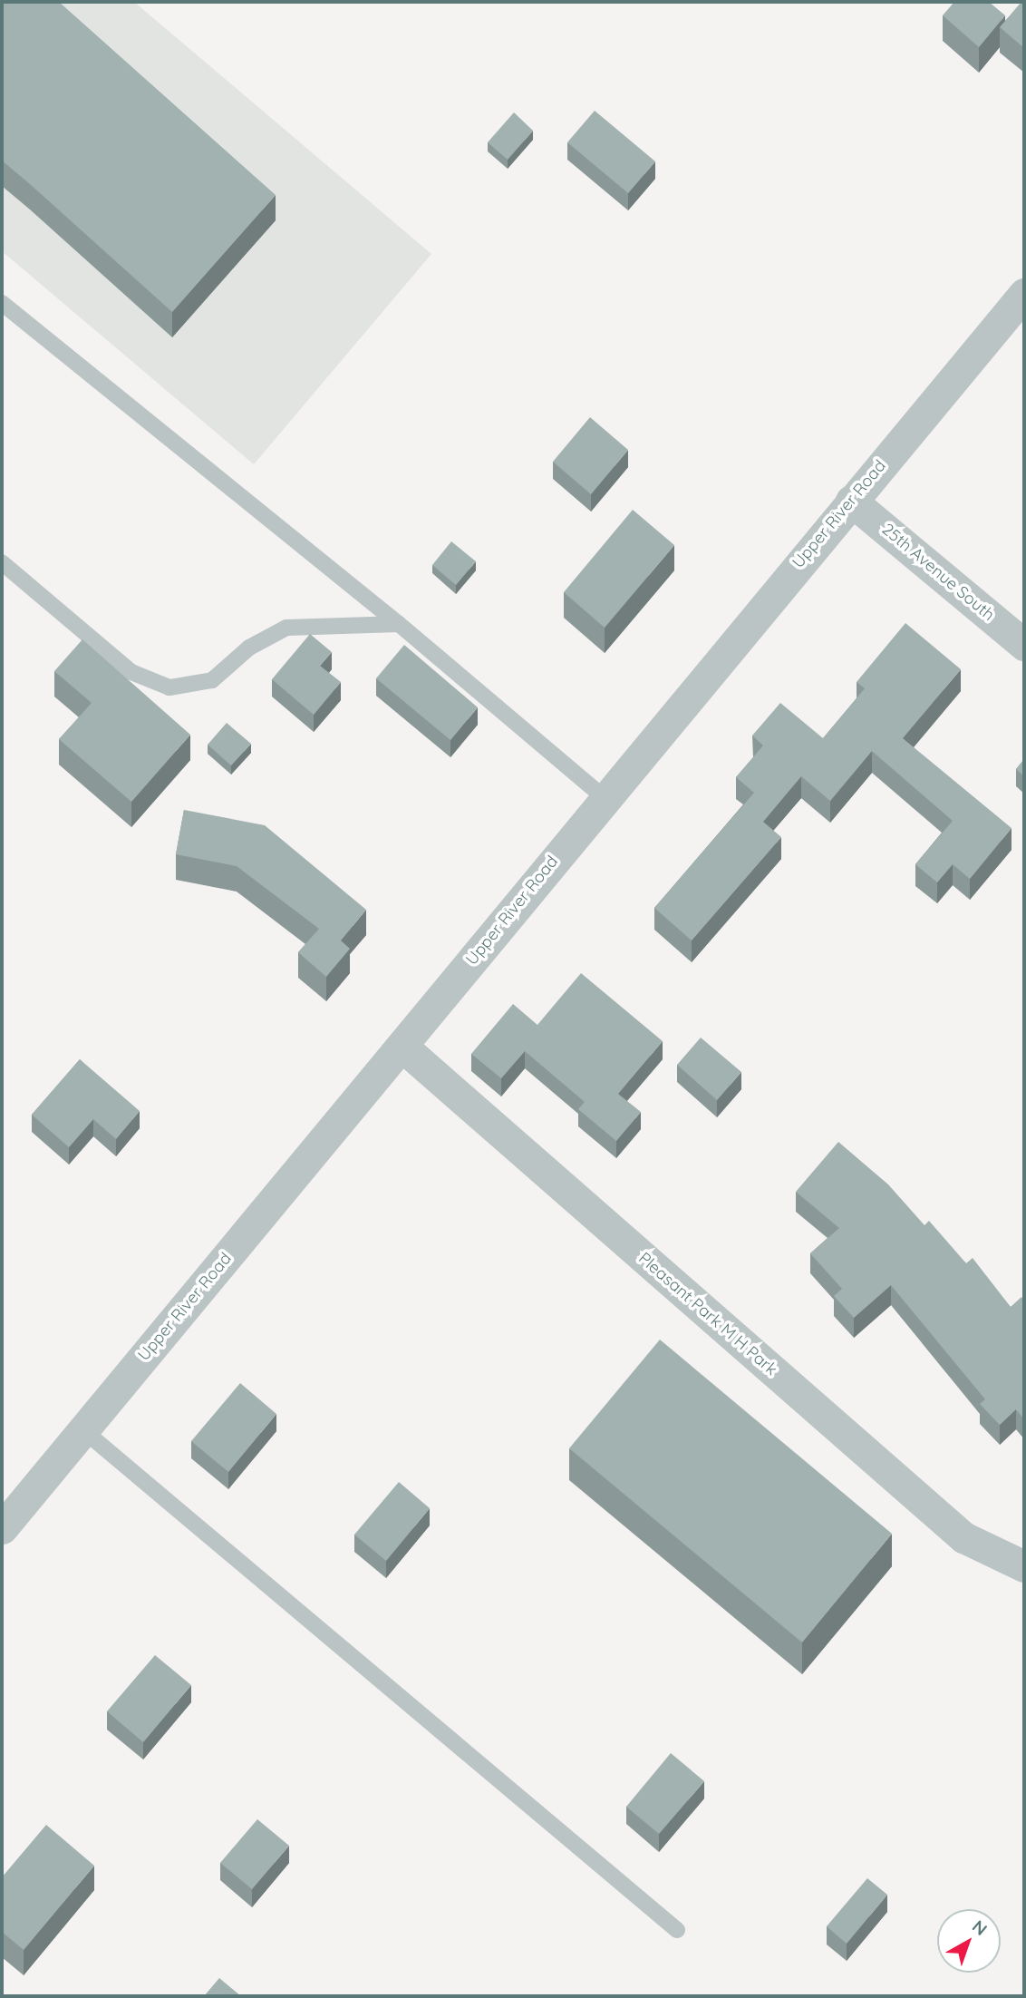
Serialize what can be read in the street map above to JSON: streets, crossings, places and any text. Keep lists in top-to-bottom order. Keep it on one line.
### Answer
{"streets":{"street":["Upper River Road","25th Avenue South","Pleasant Park M H Park"]},"crossings":[["Upper River Road","25th Avenue South"],["Upper River Road","Pleasant Park M H Park"]],"north":"top right"}
